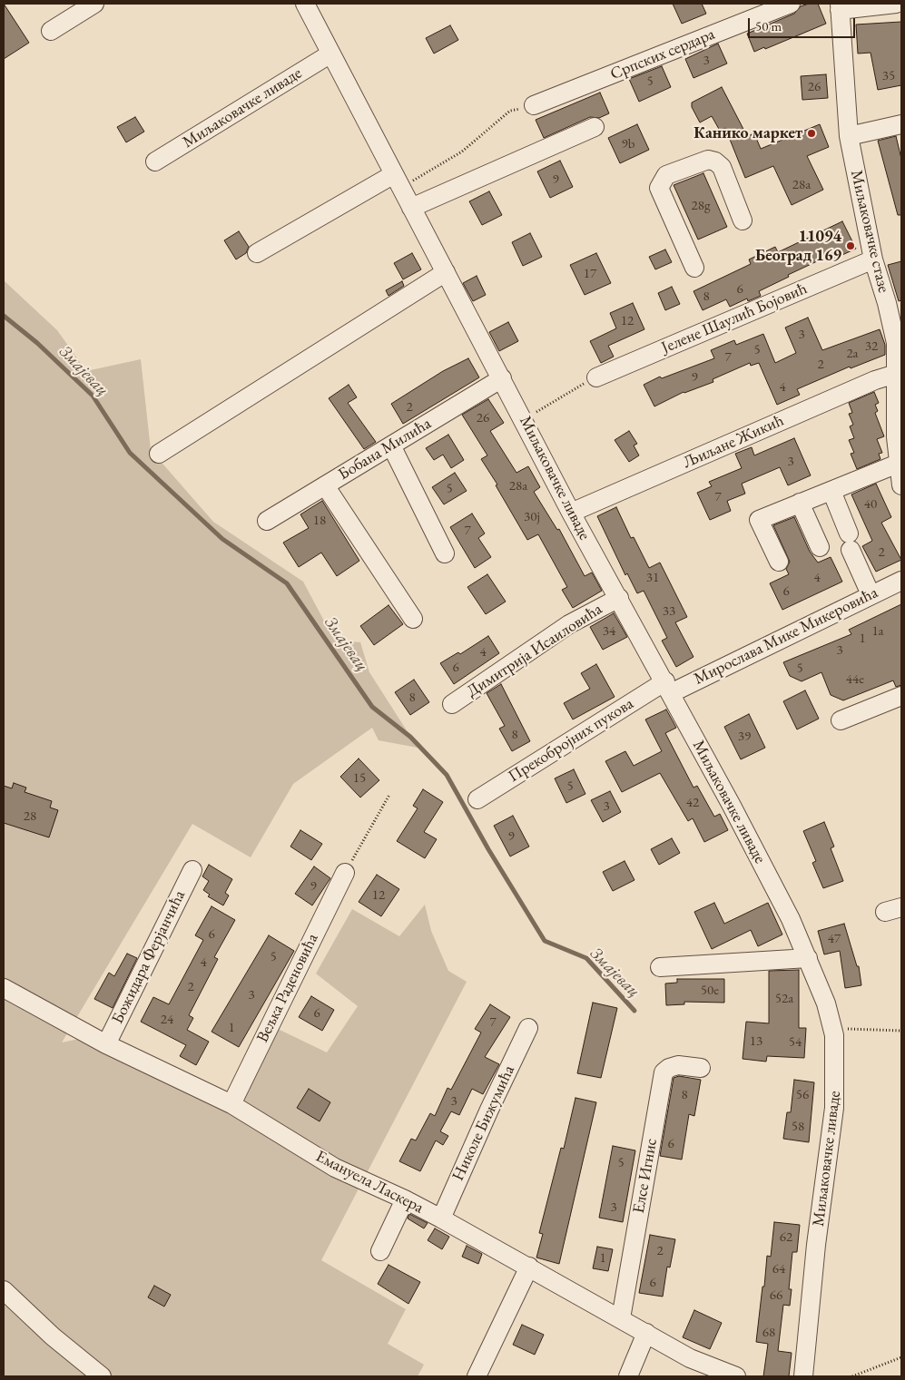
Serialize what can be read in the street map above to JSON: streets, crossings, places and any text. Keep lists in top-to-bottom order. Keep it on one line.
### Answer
{"streets":{"street":["Српских сердара","Миљаковачке ливаде","Миљаковачке стазе","Јелене Шаулић Бојовић","Љиљане Жикић","Бобана Милића","Мирослава Мике Микеровића","Димитрија Исаиловића","Прекобројних пукова","Божидара Ферјанчића","Вељка Раденовића","Николе Бижумића","Елсе Игнис","Емануела Ласкера"]},"crossings":[["Миљаковачке ливаде","Љиљане Жикић"],["Миљаковачке ливаде","Бобана Милића"],["Миљаковачке ливаде","Мирослава Мике Микеровића"],["Миљаковачке ливаде","Димитрија Исаиловића"],["Миљаковачке ливаде","Прекобројних пукова"],["Миљаковачке стазе","Јелене Шаулић Бојовић"],["Миљаковачке стазе","Љиљане Жикић"],["Мирослава Мике Микеровића","Прекобројних пукова"],["Божидара Ферјанчића","Емануела Ласкера"],["Вељка Раденовића","Емануела Ласкера"],["Николе Бижумића","Емануела Ласкера"],["Елсе Игнис","Емануела Ласкера"]],"water":["Змајевац"],"places":["Канико маркет","11094 Београд 169"],"house_numbers":["3","35","5","26","9b","9","28a","28g","17","6","8","12","3","32","5","2a","7","2","9","4","2","26","3","28a","5","7","40","30j","18","7","2","31","4","6","33","34","1a","1","3","4","6","5","44e","8","8","39","15","5","42","3","28","9","9","12","6","47","5","4","2","50e","3","52a","6","24","7","1","13","54","8","56","3","58","6","5","3","62","2","1","64","6","66","68"],"scale_bar":"50 m"}
